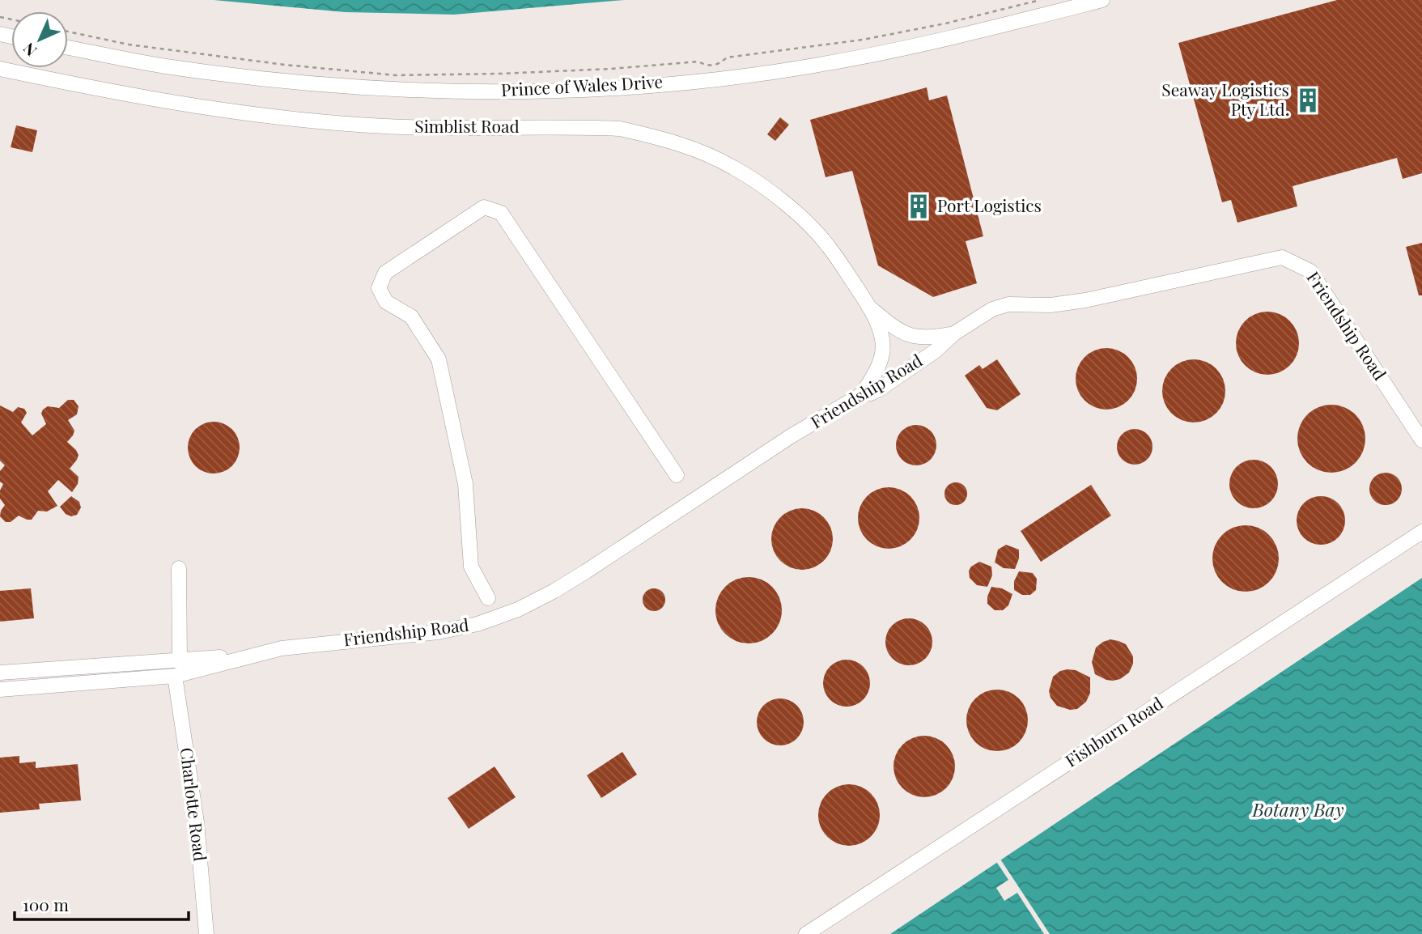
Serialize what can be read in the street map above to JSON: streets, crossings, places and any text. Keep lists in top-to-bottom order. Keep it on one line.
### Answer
{"streets":{"street":["Prince of Wales Drive","Simblist Road","Friendship Road","Fishburn Road","Charlotte Road"]},"crossings":[["Simblist Road","Friendship Road"],["Friendship Road","Charlotte Road"]],"water":["Botany Bay"],"places":{"building":["Seaway Logistics Pty Ltd.","Port Logistics"]},"scale_bar":"100 m","north":"bottom left"}
